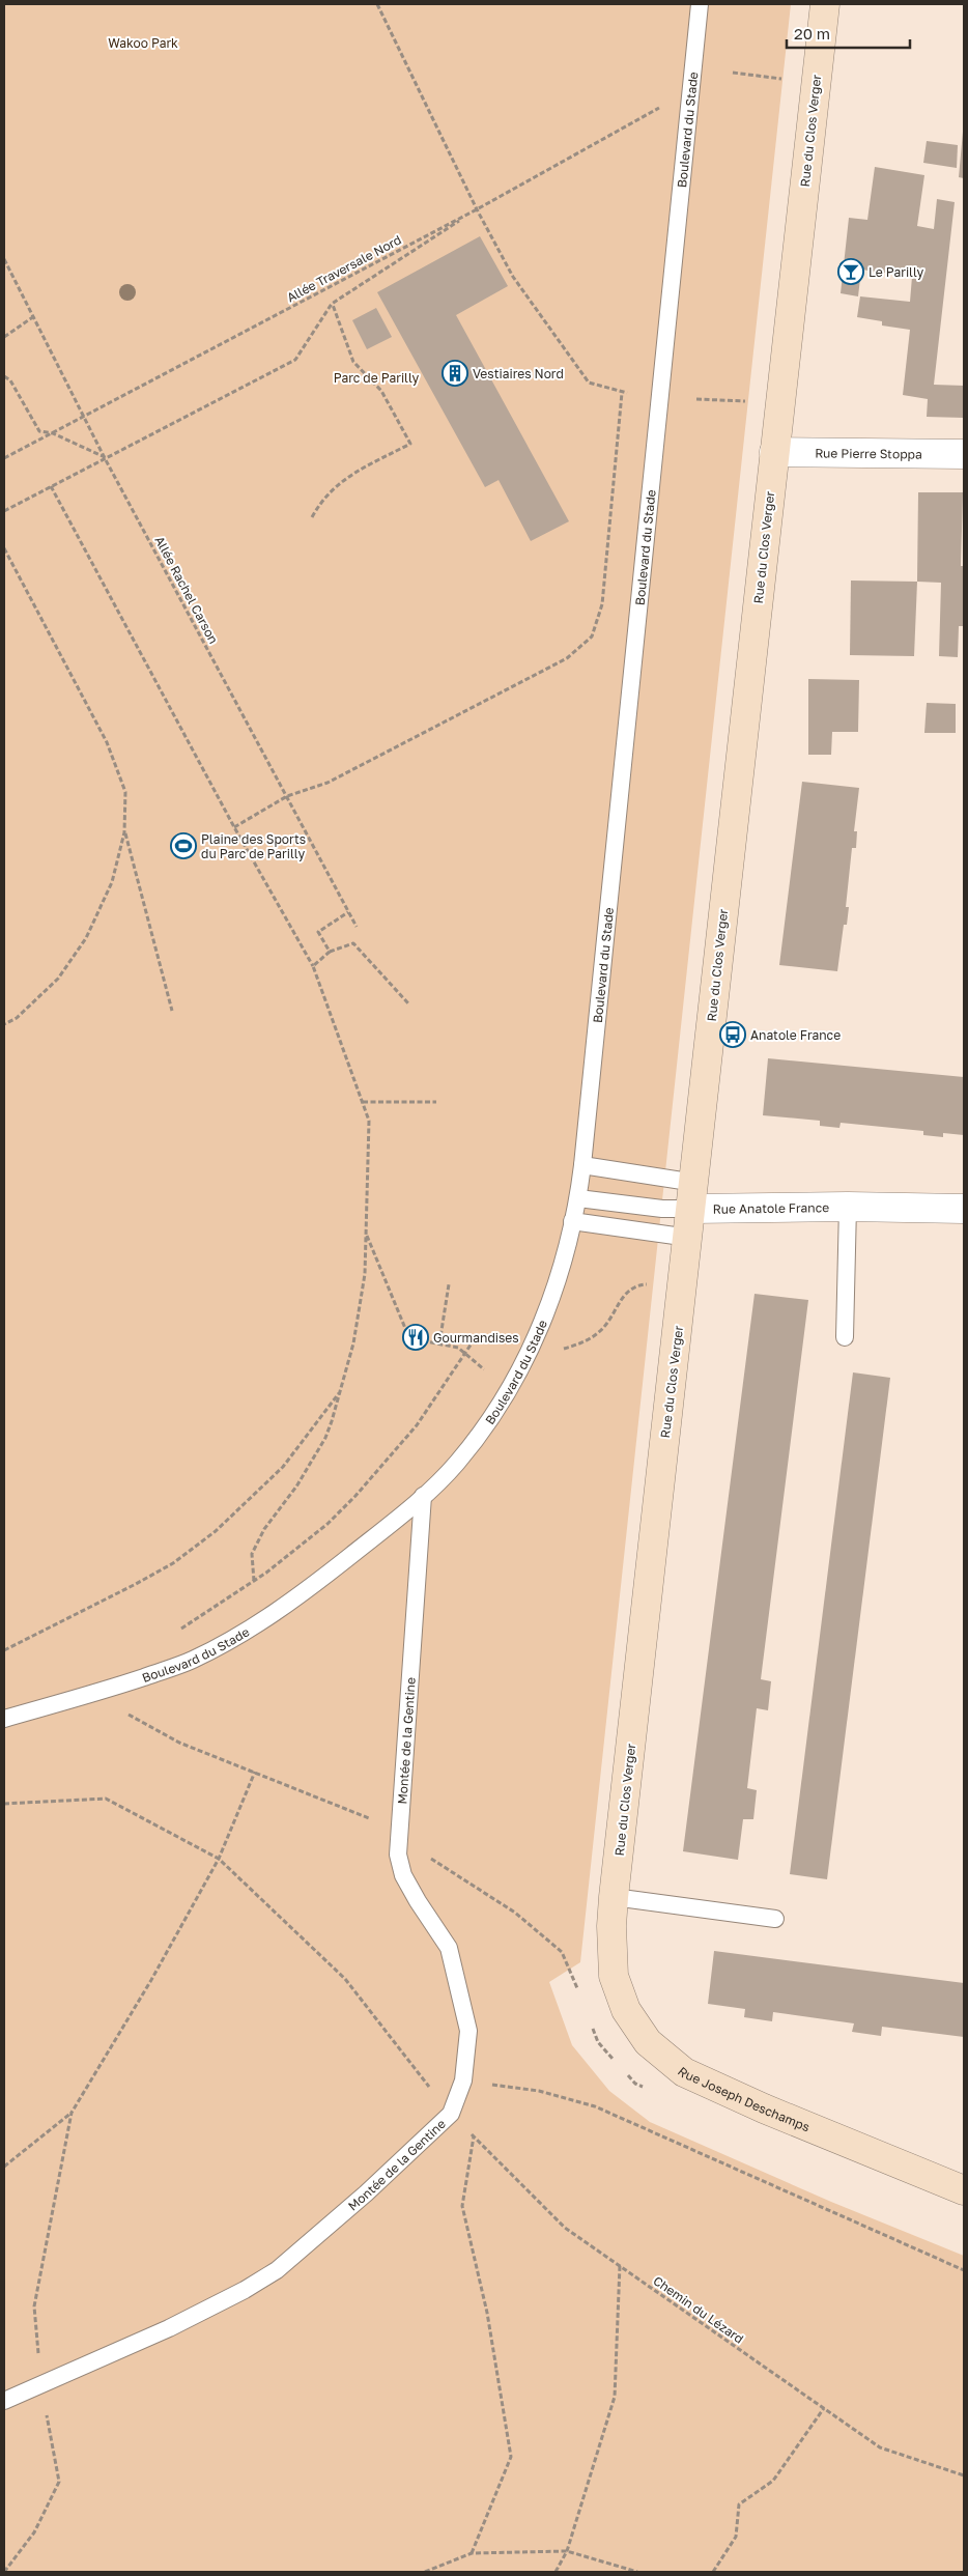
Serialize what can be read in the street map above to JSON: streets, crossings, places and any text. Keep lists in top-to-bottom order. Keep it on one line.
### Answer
{"streets":{"street":["Rue du Clos Verger","Rue Pierre Stoppa","Rue Anatole France","Rue Joseph Deschamps"],"lane":["Boulevard du Stade","Montée de la Gentine"],"path":["Allée Traversale Nord","Allée Rachel Carson","Chemin du Lézard"]},"crossings":[["Boulevard du Stade","Allée Traversale Nord"],["Boulevard du Stade","Rue Anatole France"],["Boulevard du Stade","Montée de la Gentine"],["Rue du Clos Verger","Rue Pierre Stoppa"],["Rue du Clos Verger","Rue Anatole France"],["Rue du Clos Verger","Rue Joseph Deschamps"],["Allée Traversale Nord","Allée Rachel Carson"],["Montée de la Gentine","Chemin du Lézard"]],"parks":["Wakoo Park","Parc de Parilly"],"places":{"bar":["Le Parilly"],"building":["Vestiaires Nord"],"sports":["Plaine des Sports du Parc de Parilly"],"bus stop":["Anatole France"],"restaurant":["Gourmandises"]},"scale_bar":"20 m"}
